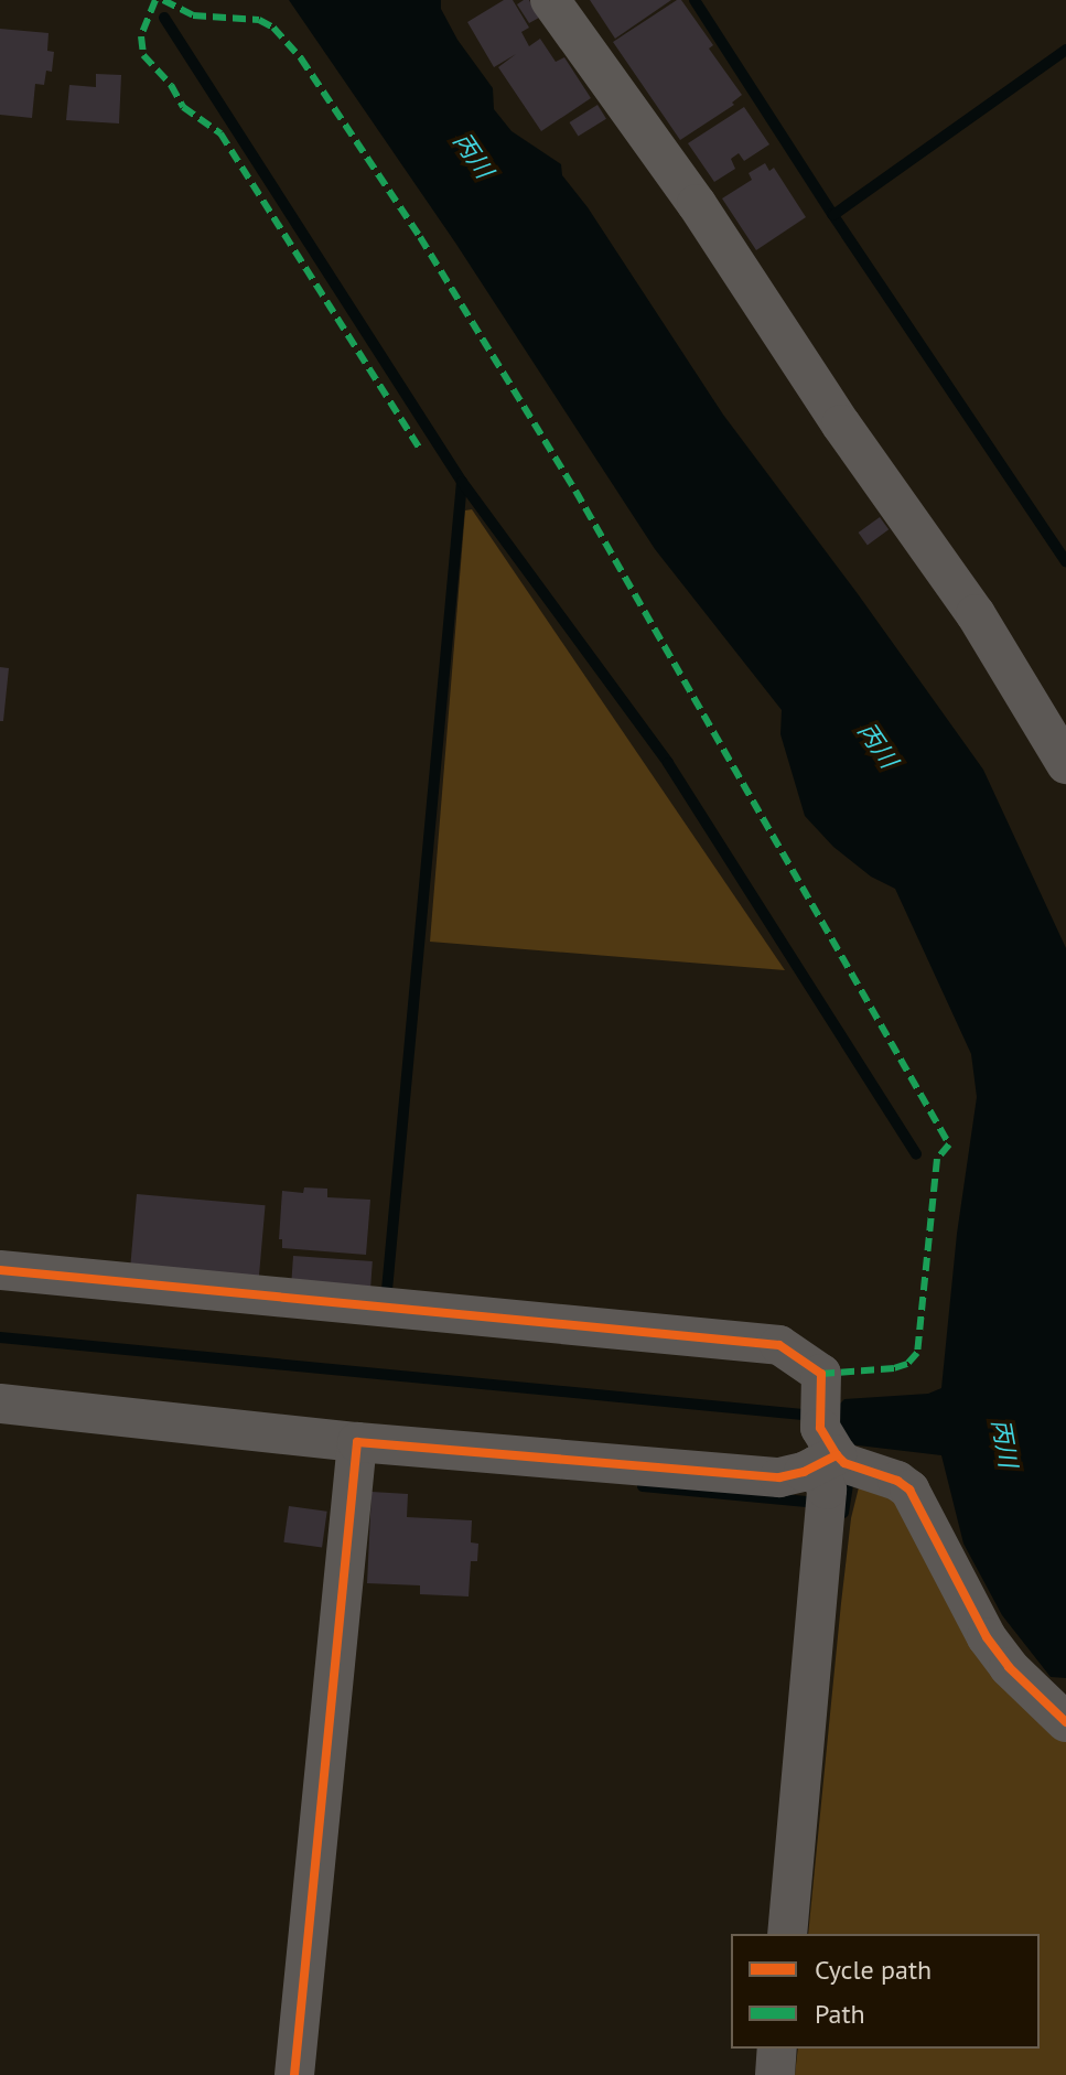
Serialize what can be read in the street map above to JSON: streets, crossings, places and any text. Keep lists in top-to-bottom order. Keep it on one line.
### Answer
{"water":["丙川"],"legend":["Cycle path","Path"]}
